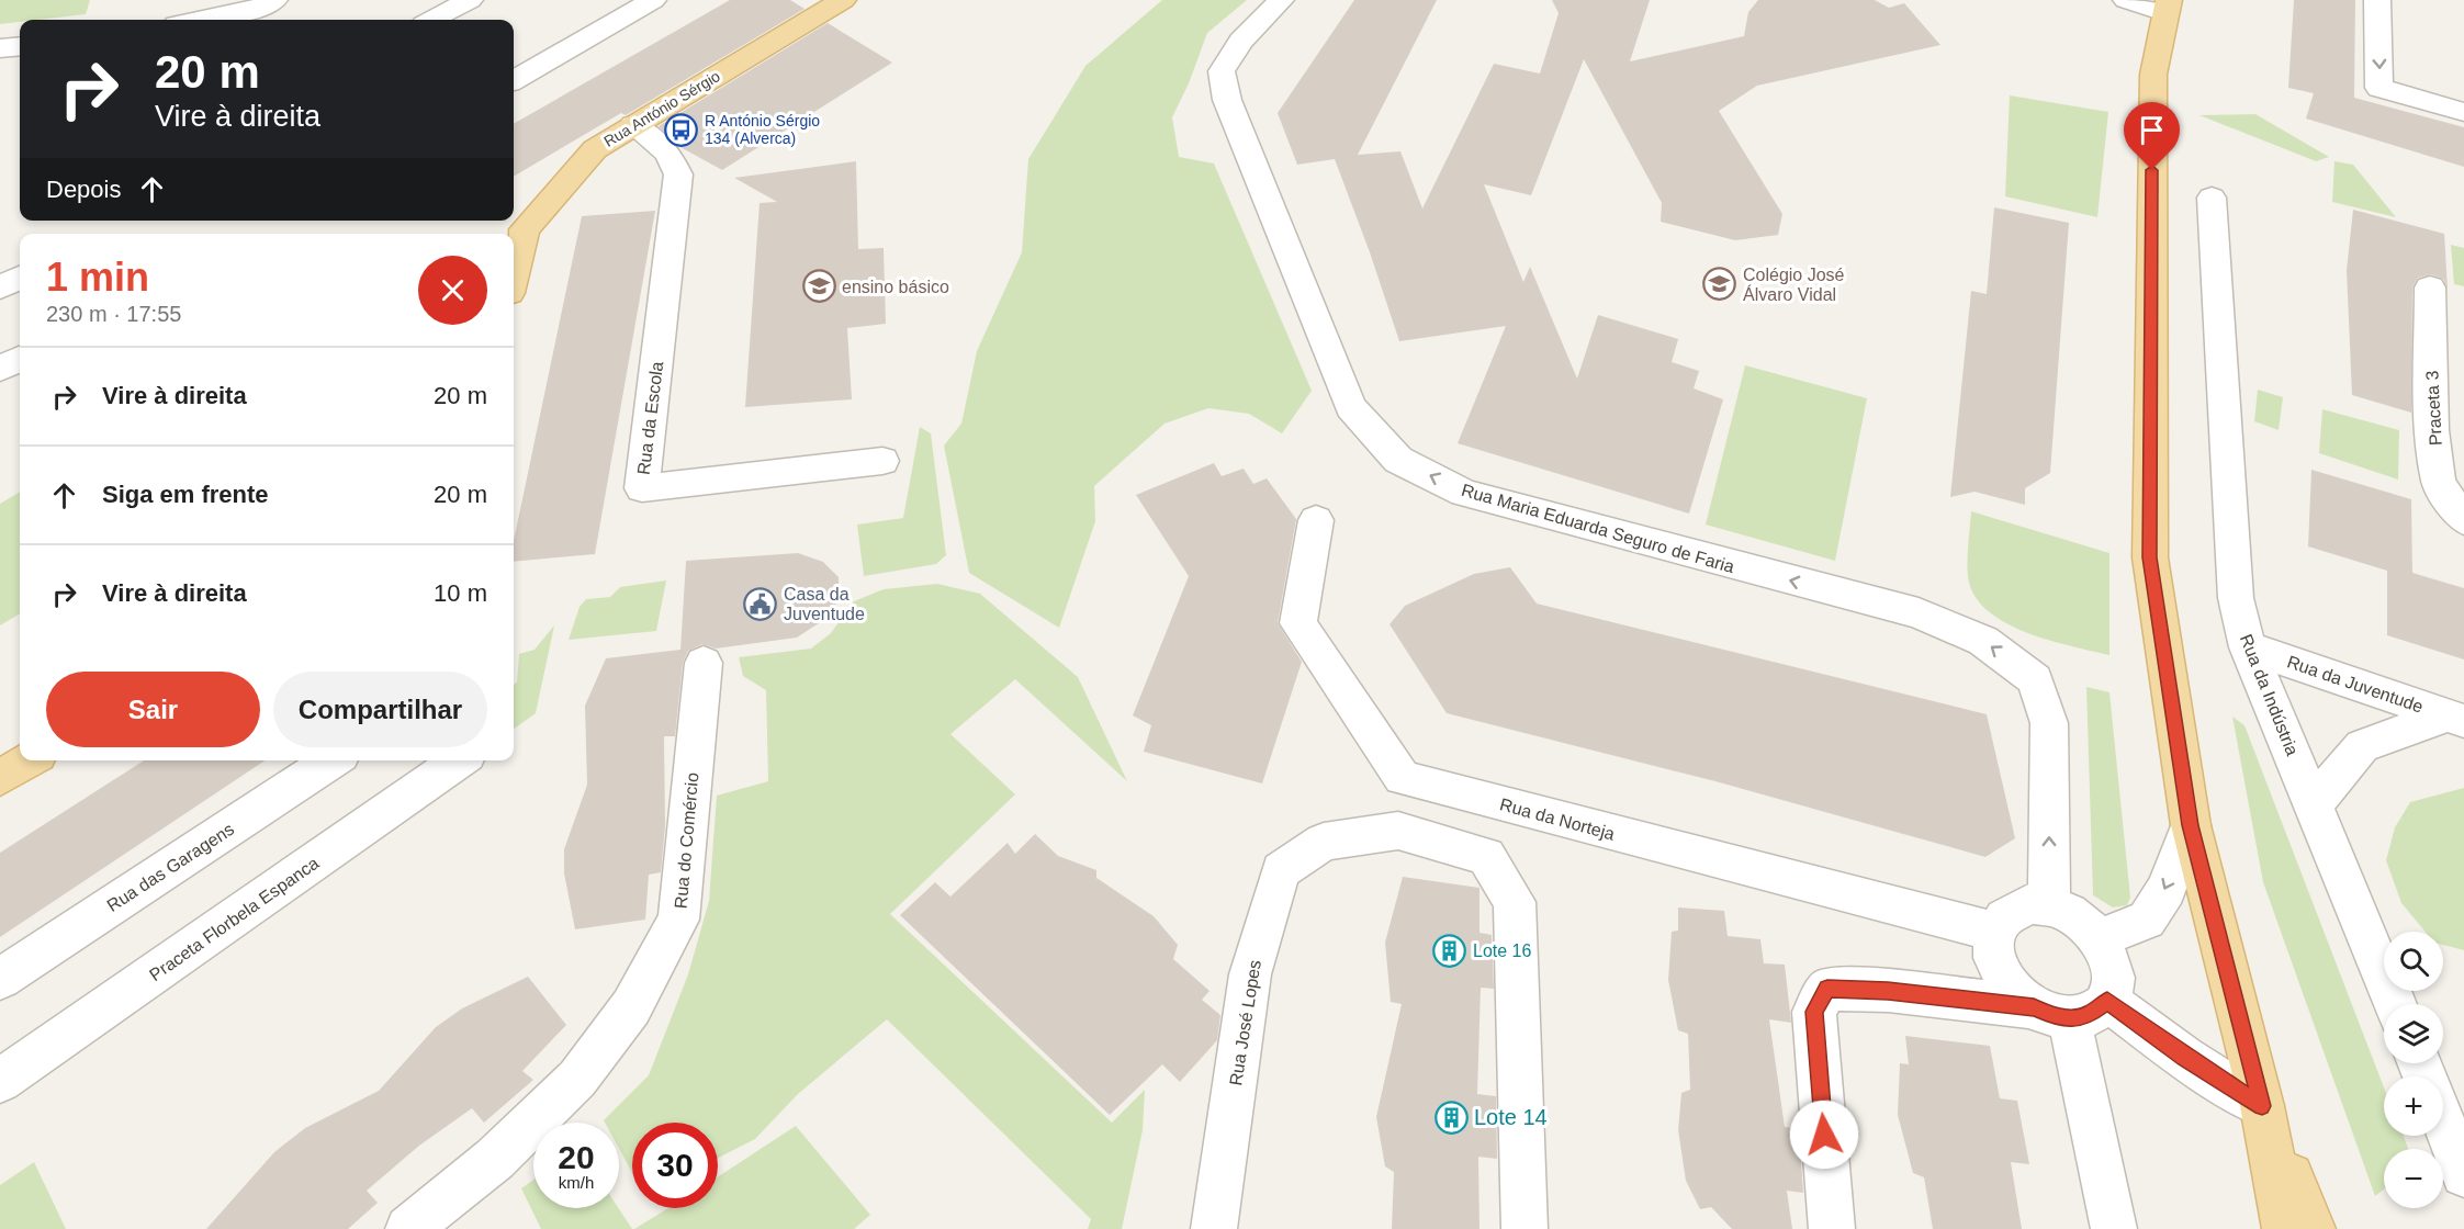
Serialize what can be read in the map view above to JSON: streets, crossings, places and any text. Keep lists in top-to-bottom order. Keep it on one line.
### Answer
{"streets":{"main road":["Rua António Sérgio"],"street":["Praceta 3","Rua da Escola","Rua Maria Eduarda Seguro de Faria","Rua da Juventude","Rua da Indústria","Rua da Norteja","Rua do Comércio","Rua das Garagens","Praceta Florbela Espanca","Rua José Lopes"]},"crossings":[["Rua António Sérgio","Rua da Escola"],["Rua Maria Eduarda Seguro de Faria","Rua da Norteja"],["Rua da Juventude","Rua da Indústria"]],"one_way":["Rua Maria Eduarda Seguro de Faria"],"places":{"bus stop":["R António Sérgio 134 (Alverca)"],"school or university":["Colégio José Álvaro Vidal","ensino básico"],"public building":["Casa da Juventude"],"building":["Lote 16","Lote 14"]},"page":{"turn":["20 m","Vire à direita"],"then":"Depois","heading":["1 min","230 m · 17:55"],"list":[{"name":"Vire à direita","value":"20 m"},{"name":"Siga em frente","value":"20 m"},{"name":"Vire à direita","value":"10 m"}],"buttons":["Sair","Compartilhar"],"map_buttons":["+","−"],"speed":"20 km/h","limit":"30"}}
